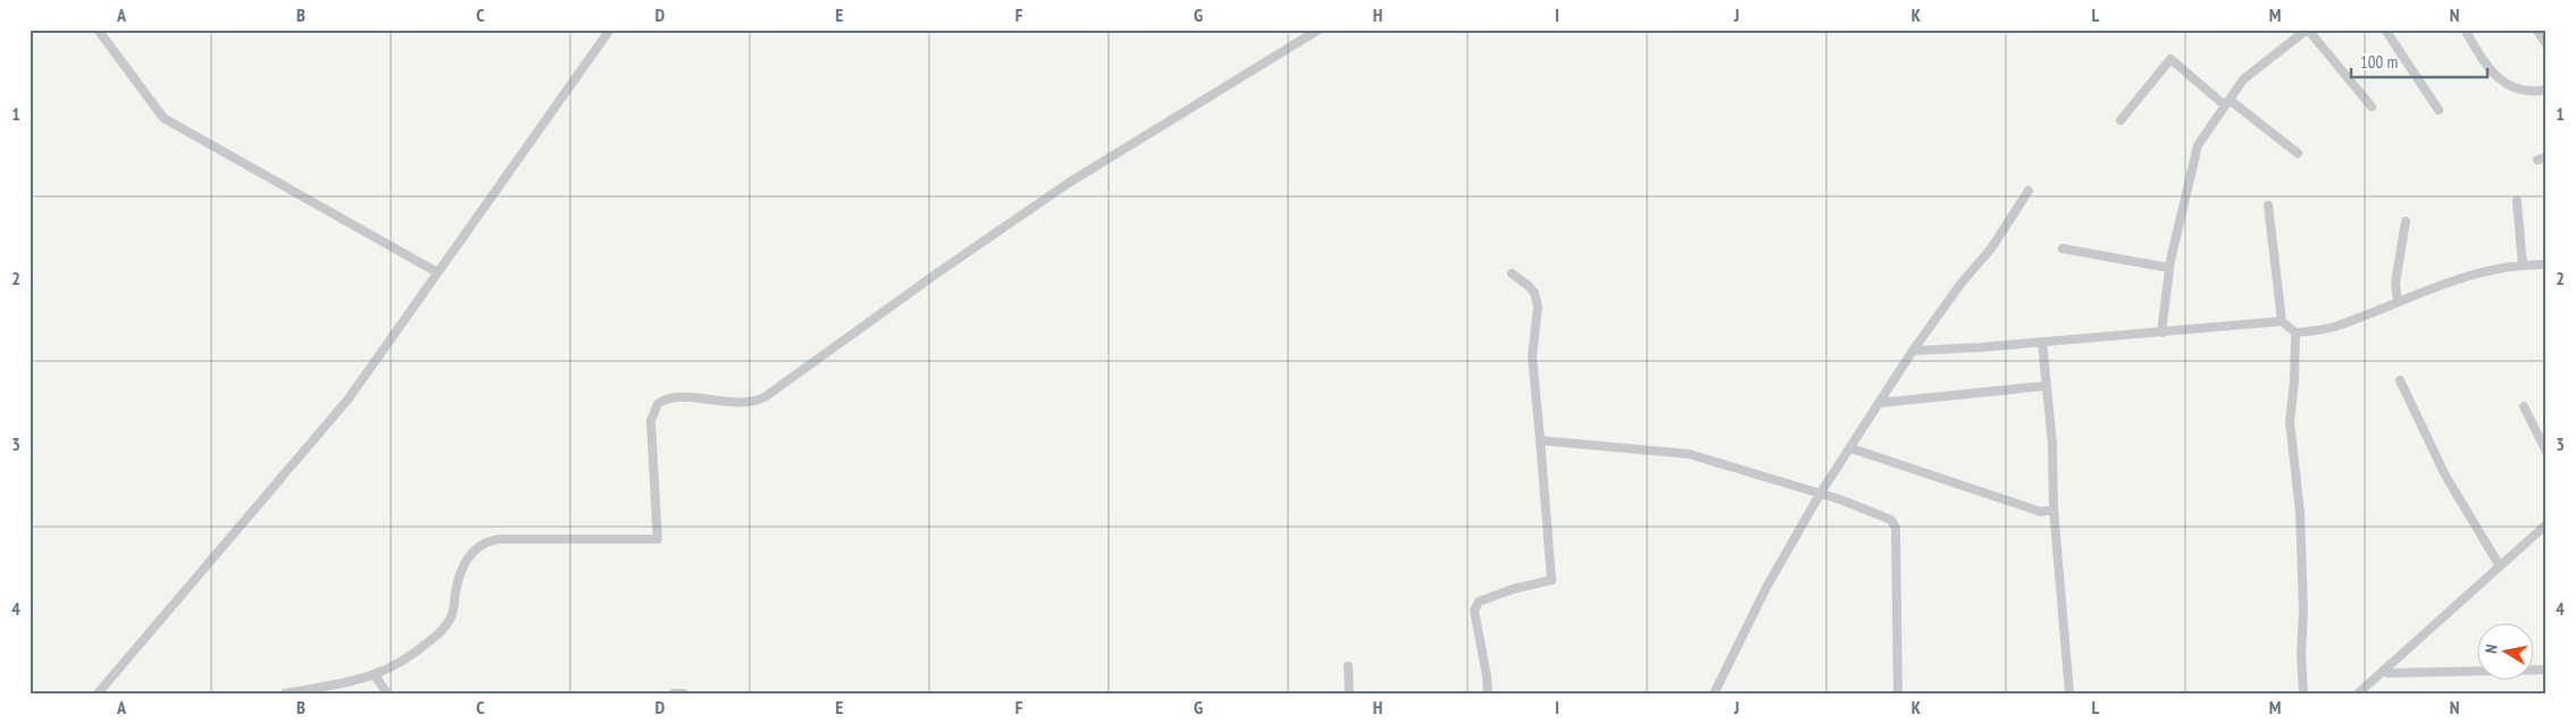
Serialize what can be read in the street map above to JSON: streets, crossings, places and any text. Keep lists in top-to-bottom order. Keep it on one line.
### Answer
{"scale_bar":"100 m","north":"left","grid":{"columns":["A","B","C","D","E","F","G","H","I","J","K","L","M","N"],"rows":["1","2","3","4"]}}
